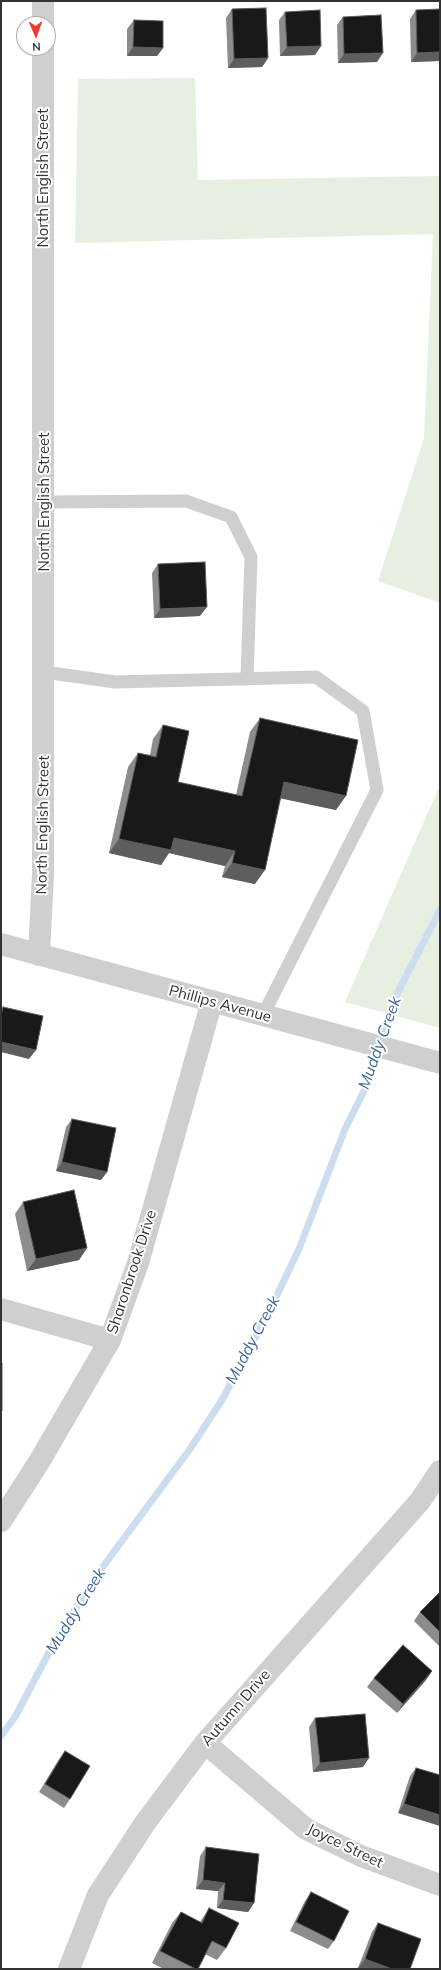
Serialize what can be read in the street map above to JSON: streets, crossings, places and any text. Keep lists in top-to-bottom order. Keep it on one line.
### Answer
{"streets":{"street":["North English Street","Phillips Avenue","Sharonbrook Drive","Autumn Drive","Joyce Street"]},"crossings":[["North English Street","Phillips Avenue"],["Phillips Avenue","Sharonbrook Drive"],["Autumn Drive","Joyce Street"]],"water":["Muddy Creek"],"north":"bottom"}
